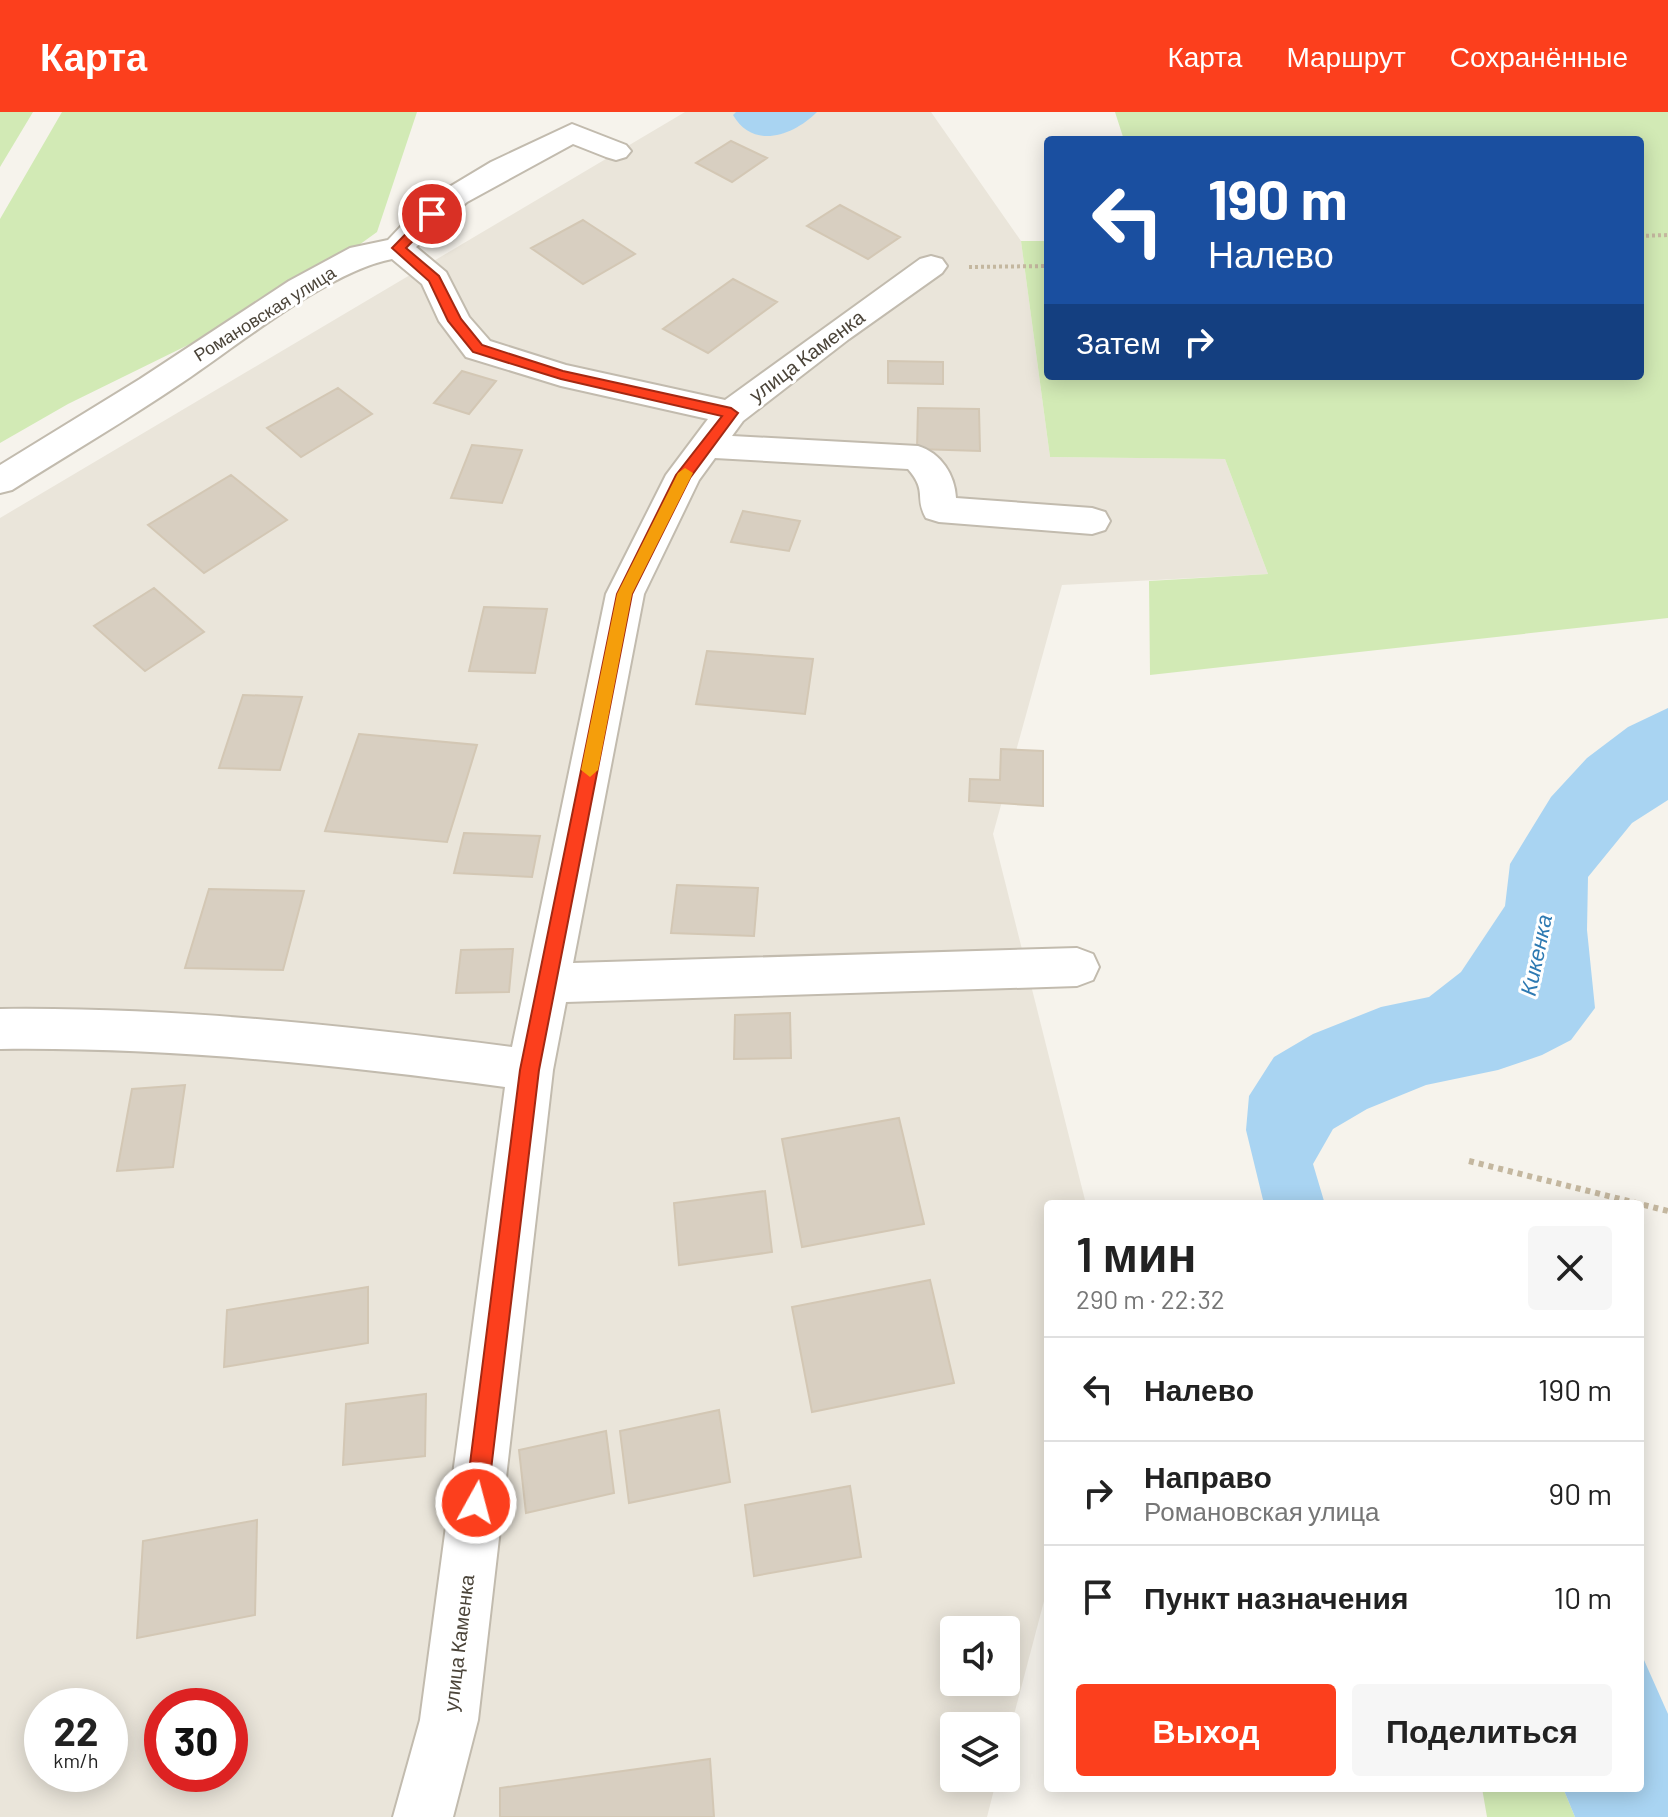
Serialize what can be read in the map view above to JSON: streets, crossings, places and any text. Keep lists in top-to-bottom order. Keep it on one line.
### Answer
{"streets":{"street":["Романовская улица","улица Каменка"]},"water":["Кикенка"],"page":{"header":"Карта","nav":["Карта","Маршрут","Сохранённые"],"turn":["190 m","Налево"],"then":"Затем","heading":["1 мин","290 m · 22:32"],"list":[{"name":"Налево","value":"190 m"},{"name":"Направо","note":"Романовская улица","value":"90 m"},{"name":"Пункт назначения","value":"10 m"}],"buttons":["Выход","Поделиться"],"speed":"22 km/h","limit":"30"}}
